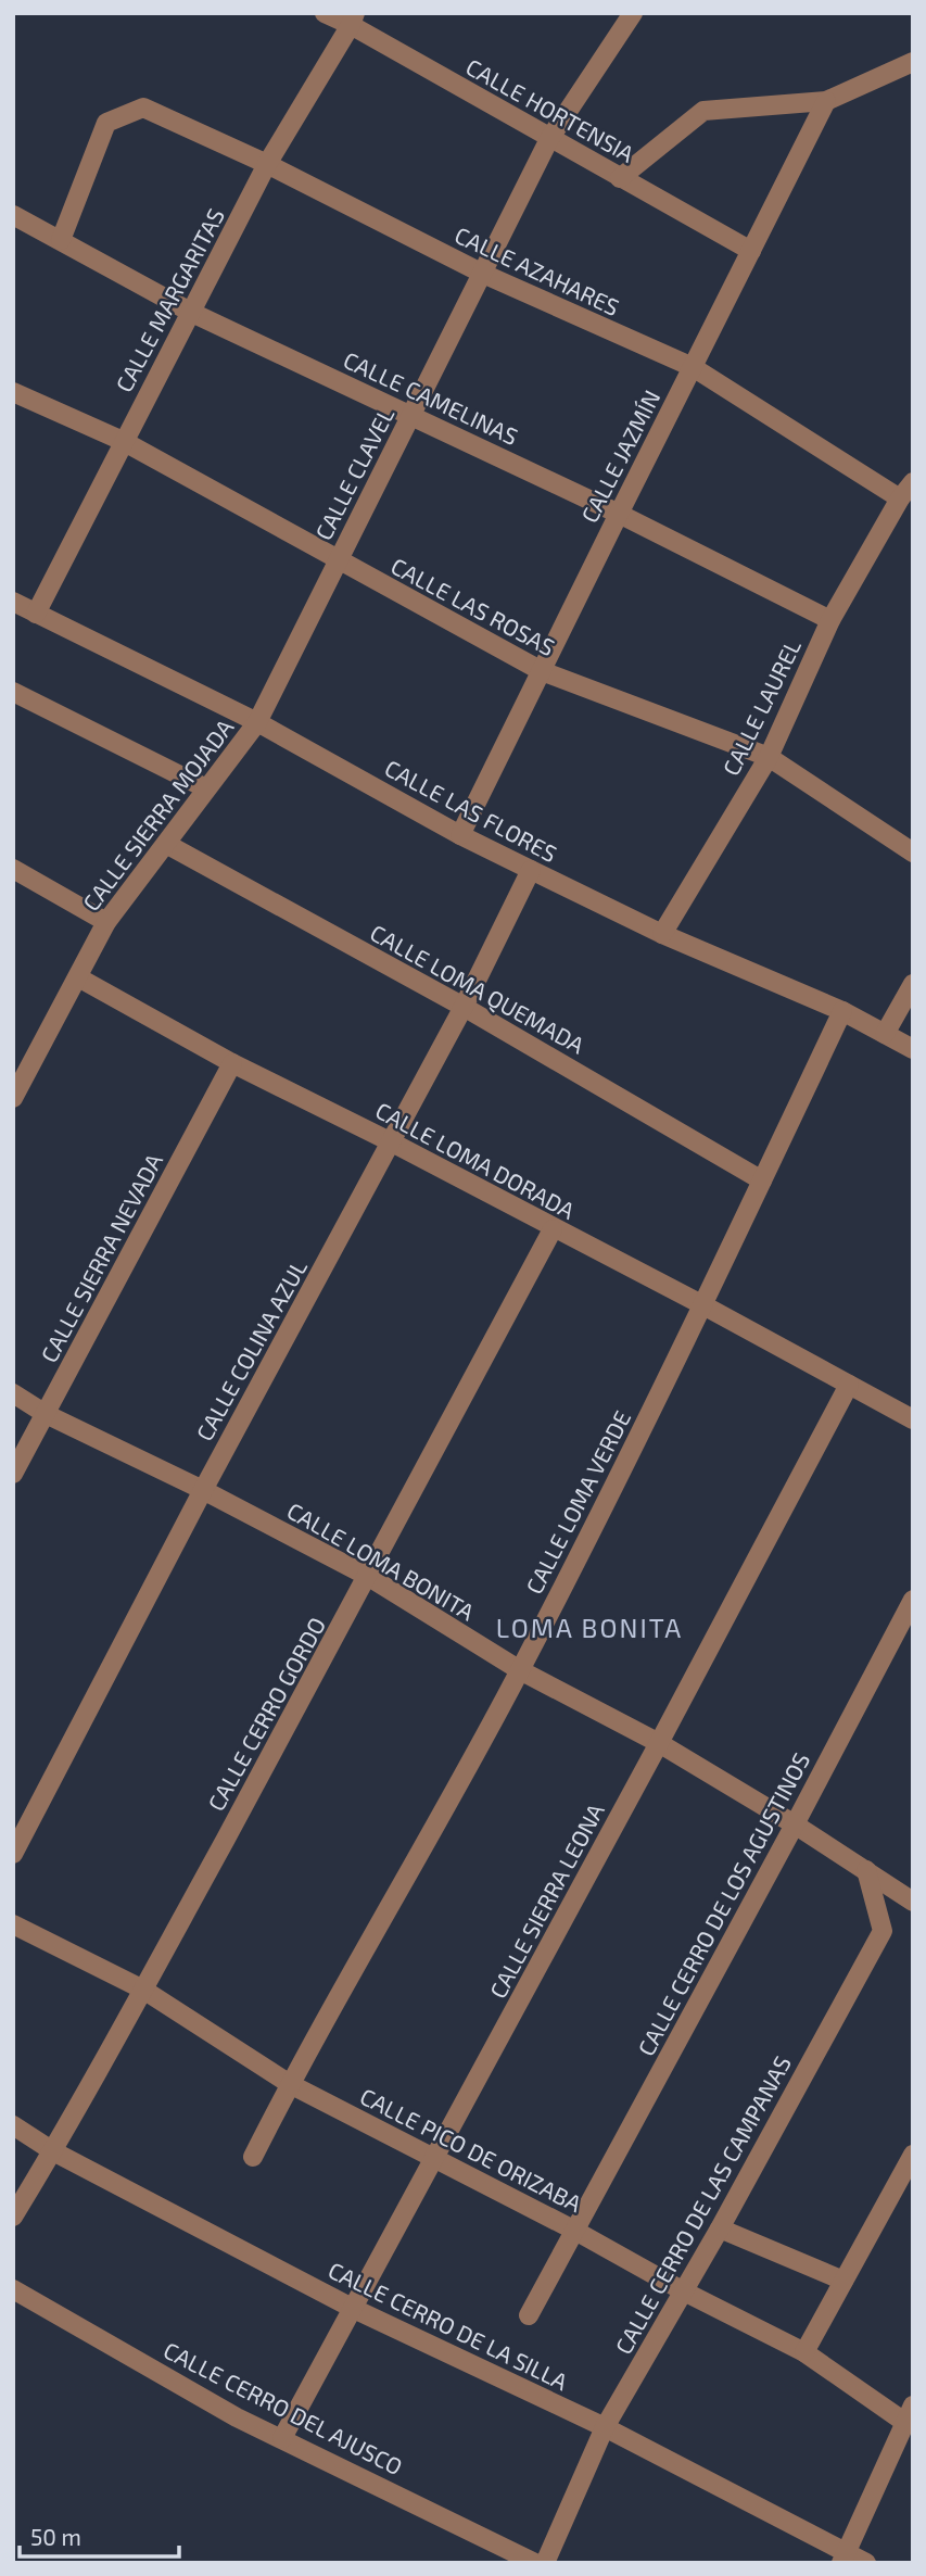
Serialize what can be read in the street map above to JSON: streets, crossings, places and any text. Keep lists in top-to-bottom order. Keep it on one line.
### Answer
{"streets":{"street":["CALLE HORTENSIA","CALLE AZAHARES","CALLE MARGARITAS","CALLE CAMELINAS","CALLE JAZMÍN","CALLE CLAVEL","CALLE LAS ROSAS","CALLE LAUREL","CALLE LAS FLORES","CALLE SIERRA MOJADA","CALLE LOMA QUEMADA","CALLE LOMA DORADA","CALLE SIERRA NEVADA","CALLE COLINA AZUL","CALLE LOMA VERDE","CALLE LOMA BONITA","CALLE CERRO GORDO","CALLE SIERRA LEONA","CALLE CERRO DE LOS AGUSTINOS","CALLE PICO DE ORIZABA","CALLE CERRO DE LAS CAMPANAS","CALLE CERRO DE LA SILLA","CALLE CERRO DEL AJUSCO"]},"crossings":[["CALLE HORTENSIA","CALLE MARGARITAS"],["CALLE HORTENSIA","CALLE JAZMÍN"],["CALLE HORTENSIA","CALLE CLAVEL"],["CALLE AZAHARES","CALLE MARGARITAS"],["CALLE AZAHARES","CALLE CAMELINAS"],["CALLE AZAHARES","CALLE JAZMÍN"],["CALLE AZAHARES","CALLE CLAVEL"],["CALLE AZAHARES","CALLE LAUREL"],["CALLE MARGARITAS","CALLE CAMELINAS"],["CALLE MARGARITAS","CALLE LAS ROSAS"],["CALLE MARGARITAS","CALLE LAS FLORES"],["CALLE CAMELINAS","CALLE JAZMÍN"],["CALLE CAMELINAS","CALLE CLAVEL"],["CALLE CAMELINAS","CALLE LAUREL"],["CALLE JAZMÍN","CALLE LAS ROSAS"],["CALLE JAZMÍN","CALLE LAS FLORES"],["CALLE CLAVEL","CALLE LAS ROSAS"],["CALLE CLAVEL","CALLE LAS FLORES"],["CALLE CLAVEL","CALLE SIERRA MOJADA"],["CALLE LAS ROSAS","CALLE LAUREL"],["CALLE LAUREL","CALLE LAS FLORES"],["CALLE LAS FLORES","CALLE SIERRA MOJADA"],["CALLE LAS FLORES","CALLE COLINA AZUL"],["CALLE LAS FLORES","CALLE LOMA VERDE"],["CALLE SIERRA MOJADA","CALLE LOMA QUEMADA"],["CALLE SIERRA MOJADA","CALLE LOMA DORADA"],["CALLE LOMA QUEMADA","CALLE COLINA AZUL"],["CALLE LOMA QUEMADA","CALLE LOMA VERDE"],["CALLE LOMA DORADA","CALLE SIERRA NEVADA"],["CALLE LOMA DORADA","CALLE COLINA AZUL"],["CALLE LOMA DORADA","CALLE LOMA VERDE"],["CALLE LOMA DORADA","CALLE CERRO GORDO"],["CALLE LOMA DORADA","CALLE SIERRA LEONA"],["CALLE SIERRA NEVADA","CALLE LOMA BONITA"],["CALLE COLINA AZUL","CALLE LOMA BONITA"],["CALLE LOMA VERDE","CALLE LOMA BONITA"],["CALLE LOMA VERDE","CALLE PICO DE ORIZABA"],["CALLE LOMA BONITA","CALLE CERRO GORDO"],["CALLE LOMA BONITA","CALLE SIERRA LEONA"],["CALLE LOMA BONITA","CALLE CERRO DE LOS AGUSTINOS"],["CALLE LOMA BONITA","CALLE CERRO DE LAS CAMPANAS"],["CALLE CERRO GORDO","CALLE PICO DE ORIZABA"],["CALLE CERRO GORDO","CALLE CERRO DE LA SILLA"],["CALLE SIERRA LEONA","CALLE PICO DE ORIZABA"],["CALLE SIERRA LEONA","CALLE CERRO DE LA SILLA"],["CALLE SIERRA LEONA","CALLE CERRO DEL AJUSCO"],["CALLE CERRO DE LOS AGUSTINOS","CALLE PICO DE ORIZABA"],["CALLE PICO DE ORIZABA","CALLE CERRO DE LAS CAMPANAS"],["CALLE CERRO DE LAS CAMPANAS","CALLE CERRO DE LA SILLA"]],"districts":["LOMA BONITA"],"scale_bar":"50 m"}
